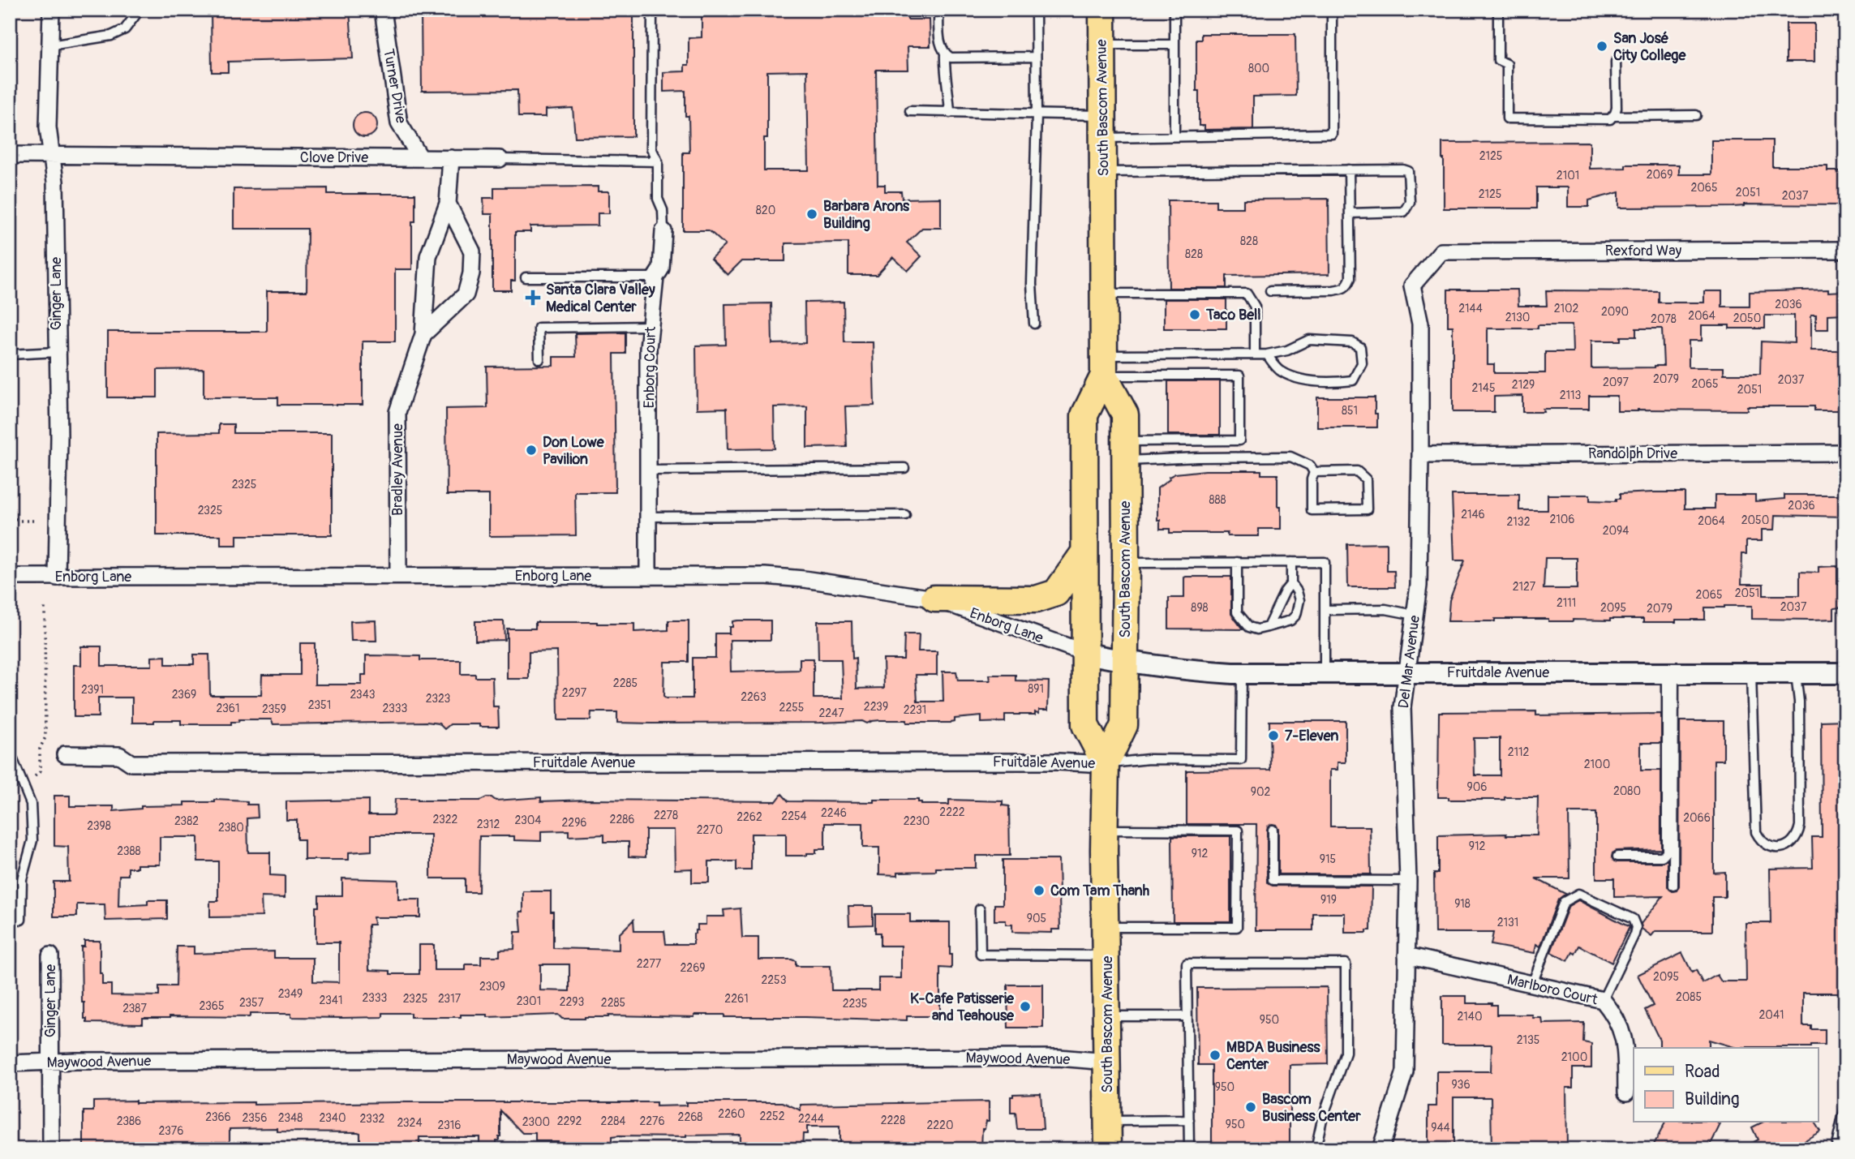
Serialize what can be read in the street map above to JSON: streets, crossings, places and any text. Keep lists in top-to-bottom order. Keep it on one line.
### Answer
{"streets":{"main road":["South Bascom Avenue"],"street":["Turner Drive","Clove Drive","Rexford Way","Ginger Lane","Enborg Court","Randolph Drive","Bradley Avenue","Enborg Lane","Del Mar Avenue","Fruitdale Avenue","Marlboro Court","Maywood Avenue"]},"crossings":[["Turner Drive","Clove Drive"],["South Bascom Avenue","Enborg Lane"],["South Bascom Avenue","Fruitdale Avenue"],["South Bascom Avenue","Maywood Avenue"],["Clove Drive","Ginger Lane"],["Clove Drive","Enborg Court"],["Clove Drive","Bradley Avenue"],["Rexford Way","Del Mar Avenue"],["Ginger Lane","Enborg Lane"],["Ginger Lane","Maywood Avenue"],["Enborg Court","Enborg Lane"],["Randolph Drive","Del Mar Avenue"],["Bradley Avenue","Enborg Lane"],["Enborg Lane","Fruitdale Avenue"],["Del Mar Avenue","Fruitdale Avenue"],["Del Mar Avenue","Marlboro Court"]],"places":{"other":["San José City College","Barbara Arons Building","Taco Bell","Don Lowe Pavilion","7-Eleven","Com Tam Thanh","K-Cafe Patisserie and Teahouse","MBDA Business Center","Bascom Business Center"],"health":["Santa Clara Valley Medical Center"]},"house_numbers":["800","2125","2069","2101","2065","2051","2125","2037","820","828","828","2036","2144","2102","2090","2064","2130","2050","2078","2079","2037","2097","2065","2129","2145","2051","2113","851","2325","888","2036","2325","2146","2106","2050","2064","2132","2094","2127","2051","2065","2111","2037","898","2095","2079","2285","891","2391","2297","2369","2343","2263","2323","2351","2239","2255","2361","2333","2359","2231","2247","2112","2100","906","2080","902","2222","2246","2278","2254","2262","2066","2322","2286","2304","2382","2230","2296","2312","2398","2380","2270","912","2388","912","915","919","918","905","2131","2277","2269","2095","2253","2309","2349","2085","2333","2325","2317","2261","2341","2301","2293","2357","2285","2235","2365","2387","2041","2140","950","2135","2100","936","950","2260","2252","2366","2268","2356","2348","2340","2332","2244","2228","2386","2292","2284","2276","2300","2324","950","2316","2220","944","2376"],"legend":["Road","Building"]}
